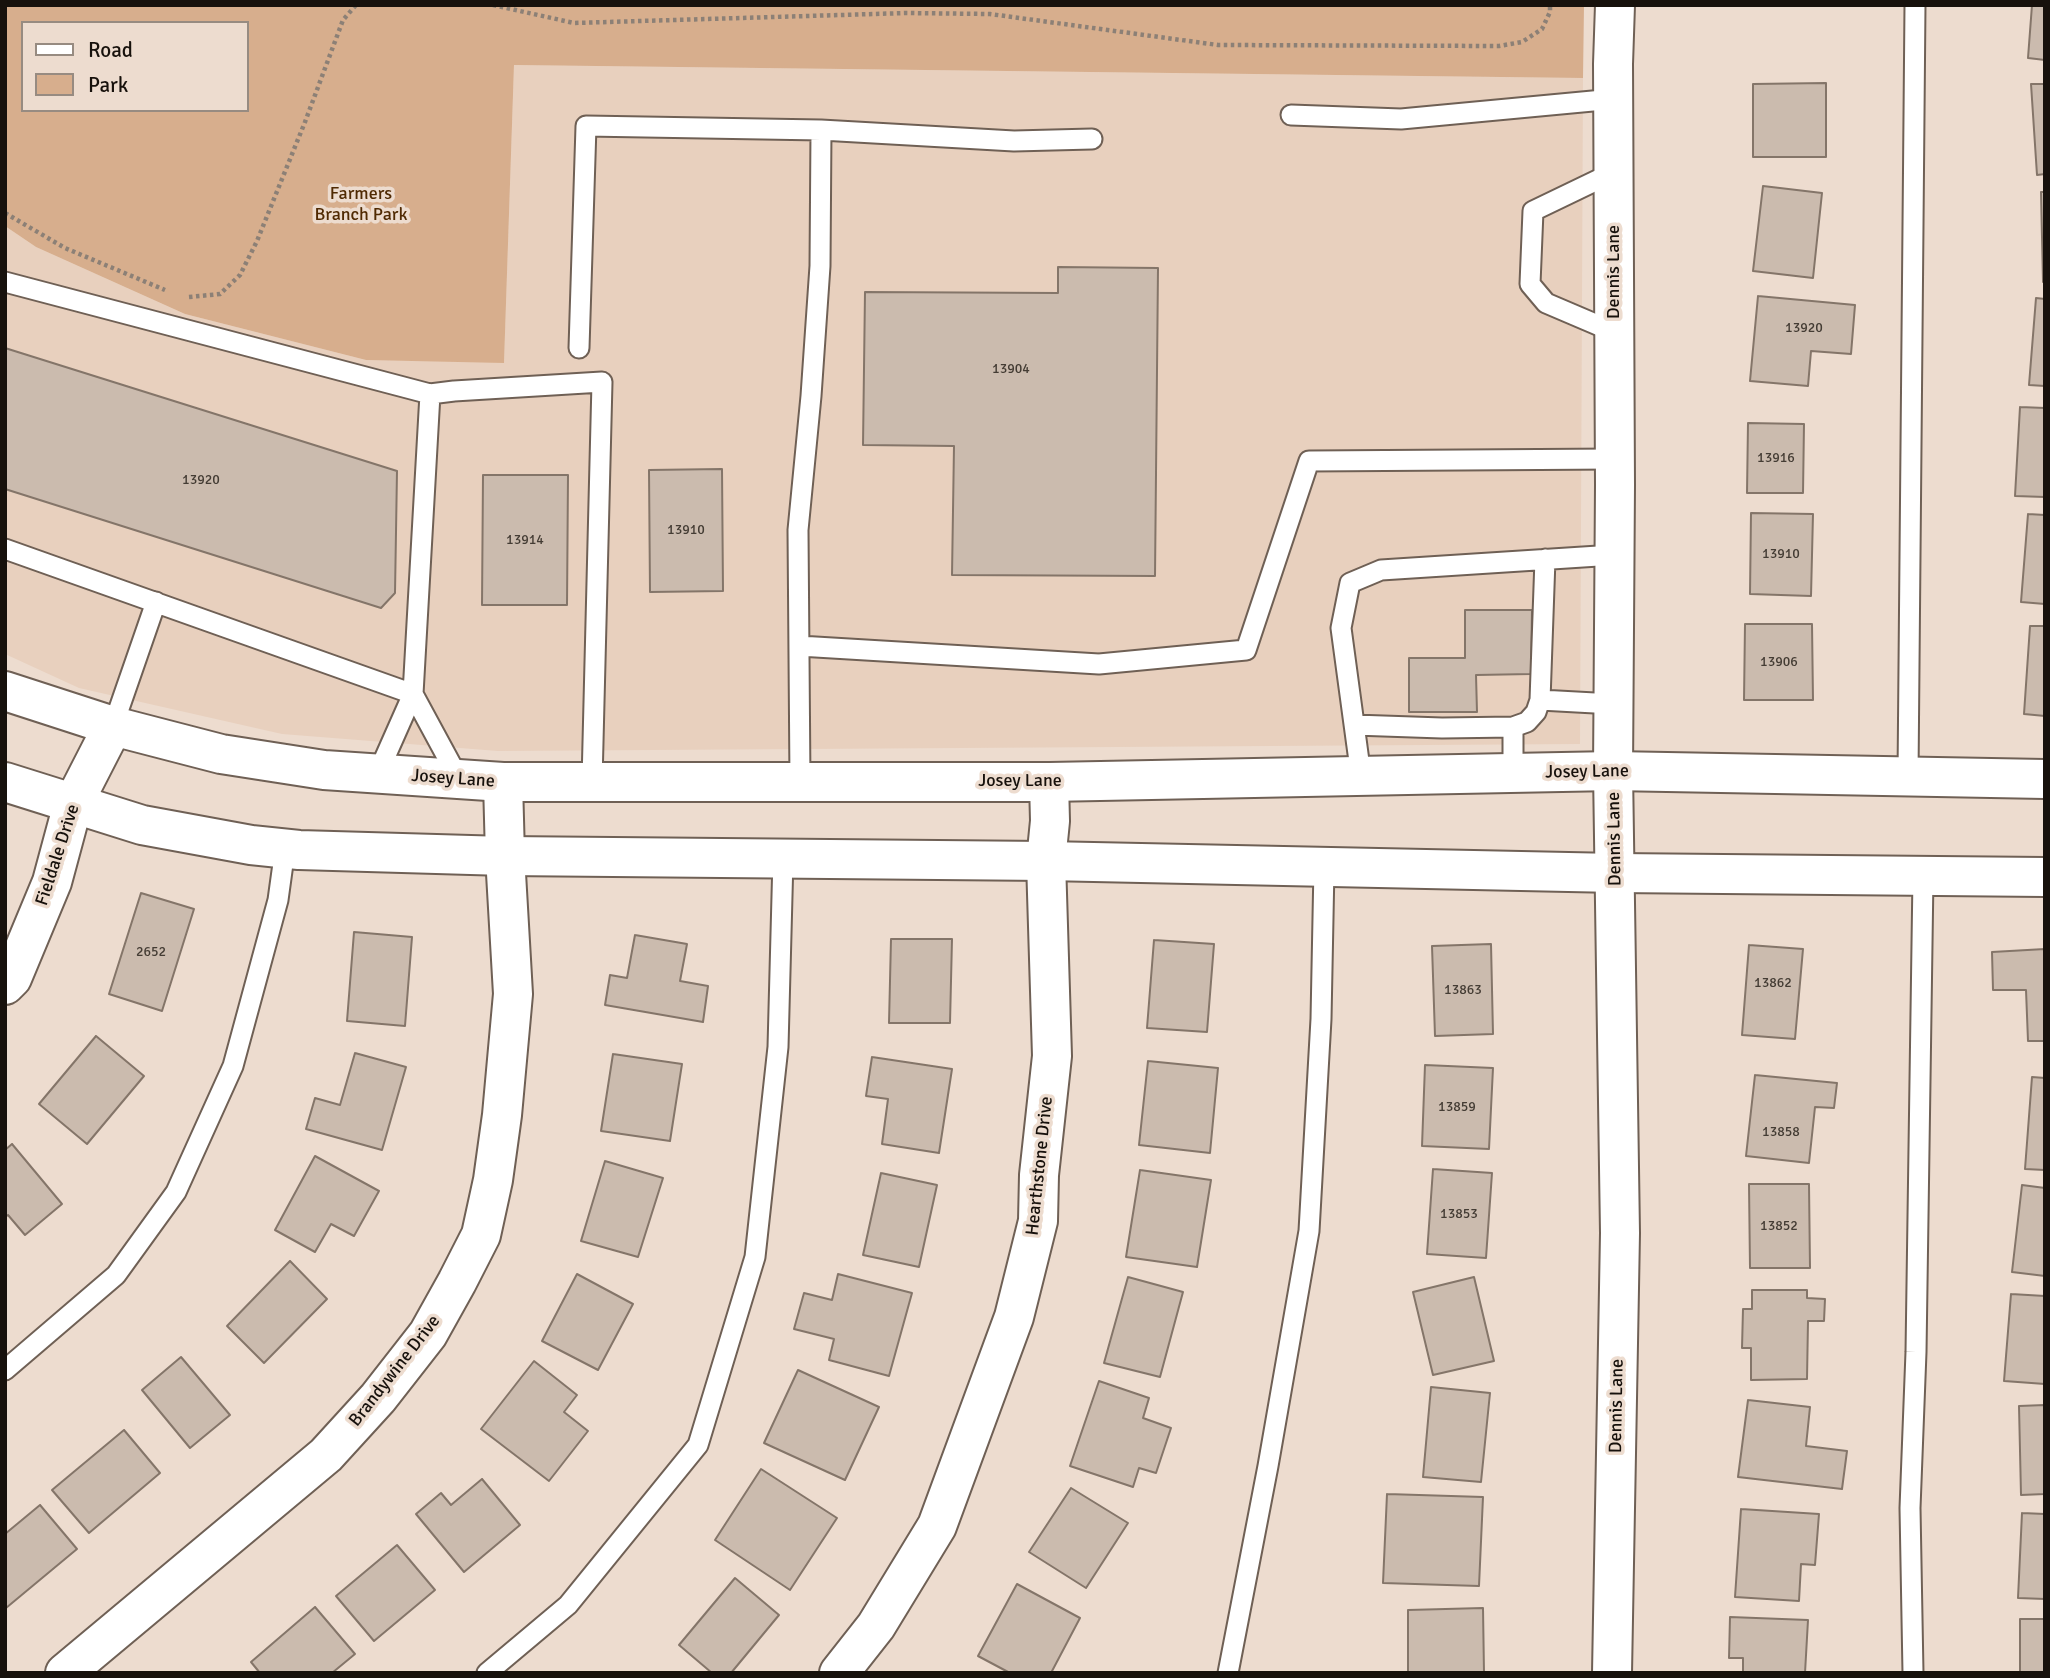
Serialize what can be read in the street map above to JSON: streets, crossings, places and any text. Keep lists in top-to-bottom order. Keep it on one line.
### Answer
{"streets":{"main road":["Dennis Lane","Josey Lane","Fieldale Drive","Hearthstone Drive","Brandywine Drive"]},"crossings":[["Dennis Lane","Josey Lane"],["Josey Lane","Fieldale Drive"],["Josey Lane","Hearthstone Drive"],["Josey Lane","Brandywine Drive"]],"parks":["Farmers Branch Park"],"house_numbers":["13920","13904","13916","13920","13910","13914","13910","13906","2652","13862","13863","13859","13858","13853","13852"],"legend":["Road","Park"]}
